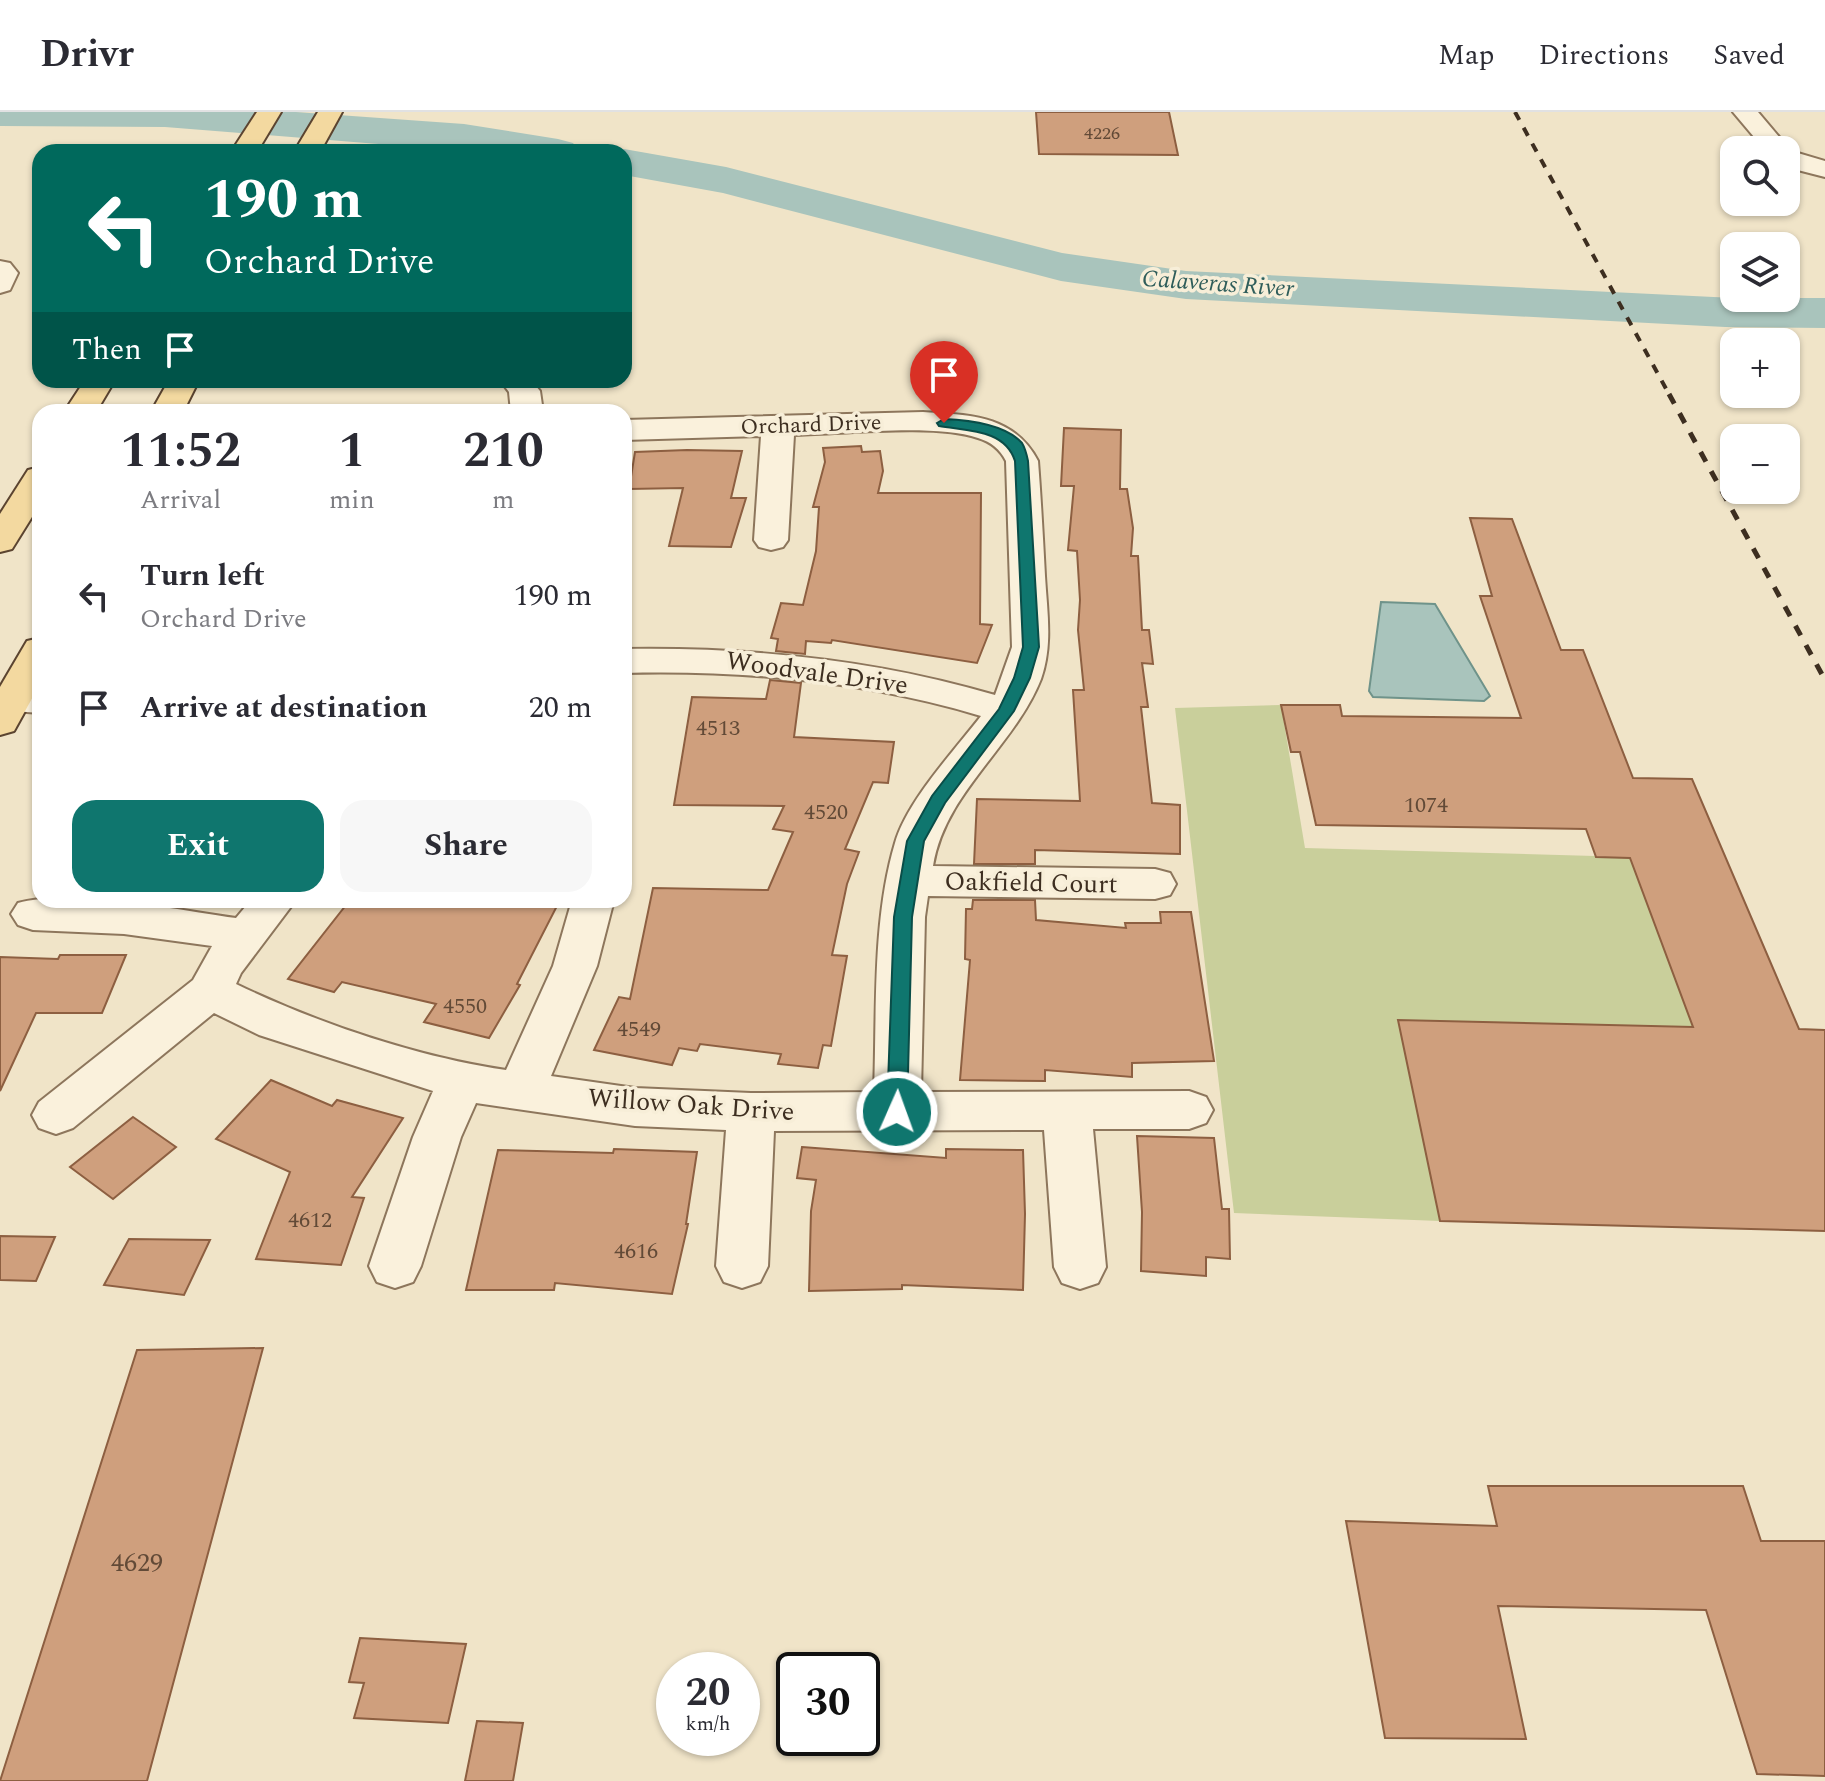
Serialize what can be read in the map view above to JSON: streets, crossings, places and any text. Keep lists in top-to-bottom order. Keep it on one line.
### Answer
{"streets":{"street":["Orchard Drive","Woodvale Drive","Oakfield Court","Willow Oak Drive"]},"crossings":[["Orchard Drive","Woodvale Drive"]],"water":["Calaveras River"],"house_numbers":["4226","4513","1074","4520","4550","4549","4612","4616","4629"],"page":{"header":"Drivr","nav":["Map","Directions","Saved"],"map_buttons":["+","−"],"turn":["190 m","Orchard Drive"],"then":"Then","eta":["11:52","Arrival","1","min","210","m"],"list":[{"name":"Turn left","note":"Orchard Drive","value":"190 m"},{"name":"Arrive at destination","value":"20 m"}],"buttons":["Exit","Share"],"speed":"20 km/h","limit":"30"}}
